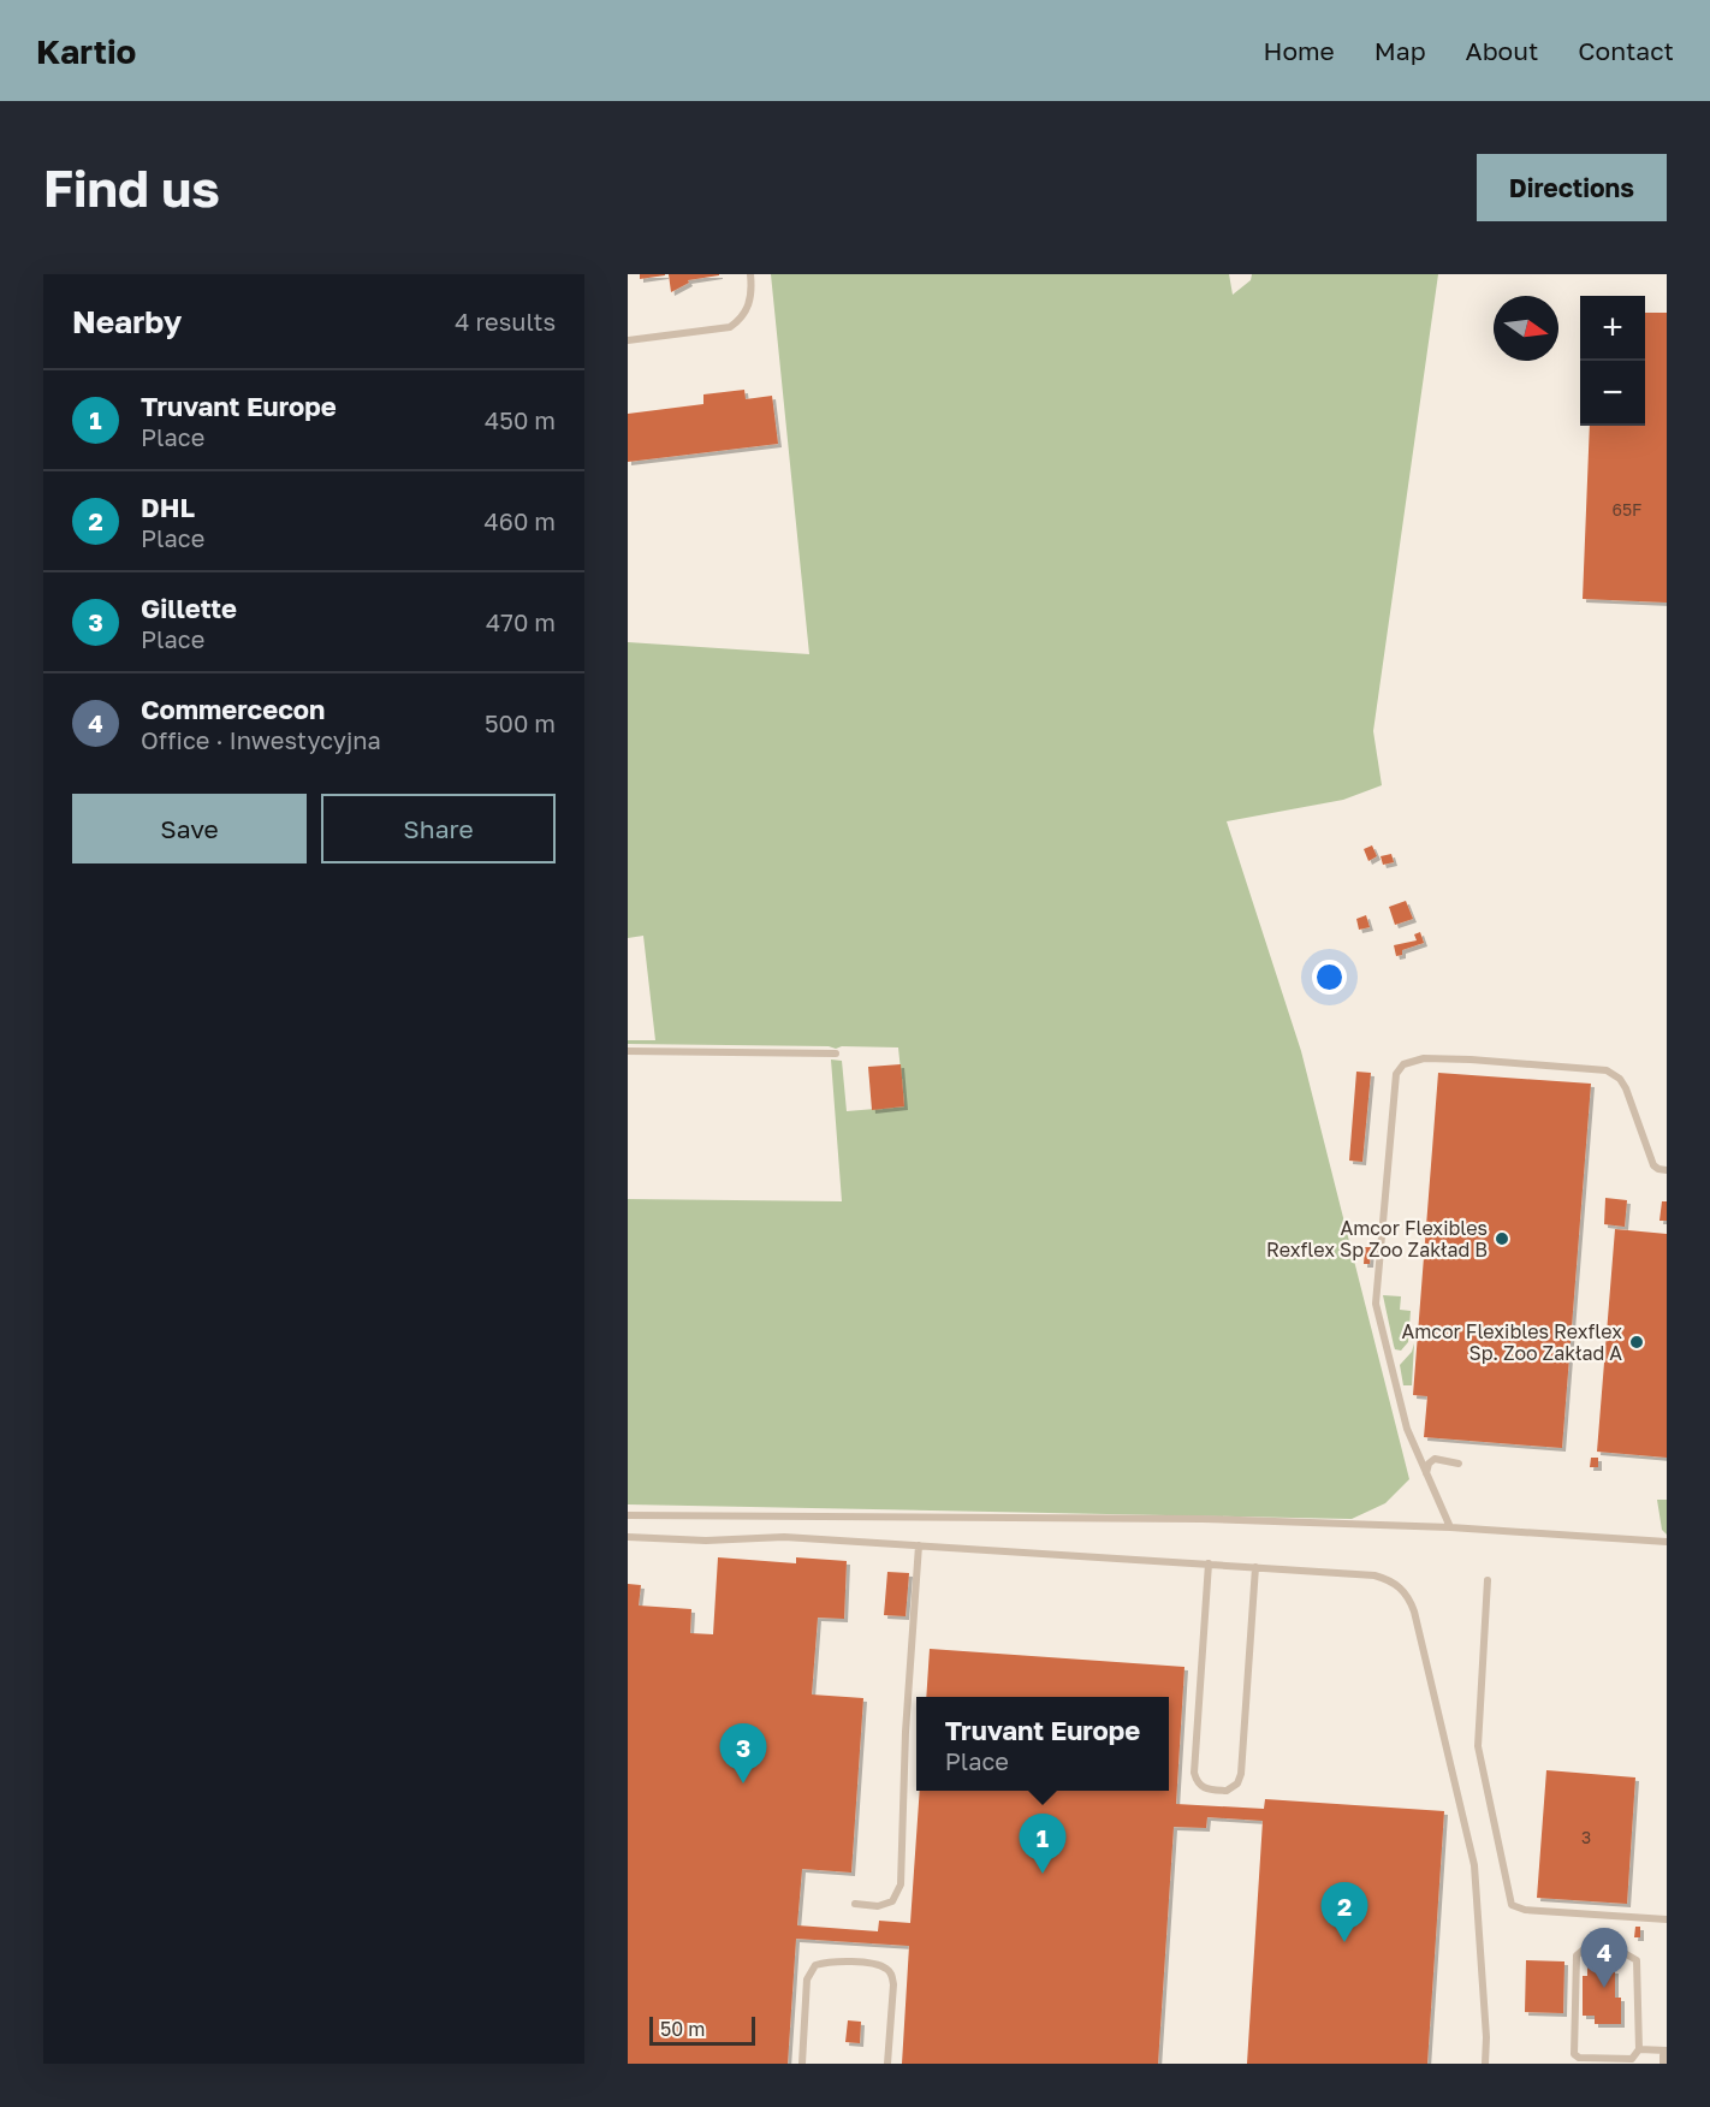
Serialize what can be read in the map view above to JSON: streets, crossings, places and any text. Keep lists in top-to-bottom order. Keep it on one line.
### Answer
{"places":["Amcor Flexibles Rexflex Sp Zoo Zakład B","Amcor Flexibles Rexflex Sp. Zoo Zakład A"],"house_numbers":["65F","3"],"scale_bar":"50 m","north":"right","page":{"header":"Kartio","nav":["Home","Map","About","Contact"],"buttons":["Directions",["Save","Share"]],"title":"Find us","heading":["Nearby","4 results"],"map_buttons":["+","−"],"list":[{"mark":"1","name":"Truvant Europe","note":"Place","value":"450 m"},{"mark":"2","name":"DHL","note":"Place","value":"460 m"},{"mark":"3","name":"Gillette","note":"Place","value":"470 m"},{"mark":"4","name":"Commercecon","note":"Office · Inwestycyjna","value":"500 m"}],"popup":["Truvant Europe","Place"],"pins":["3","1","2","4"],"scale":"50 m"}}
